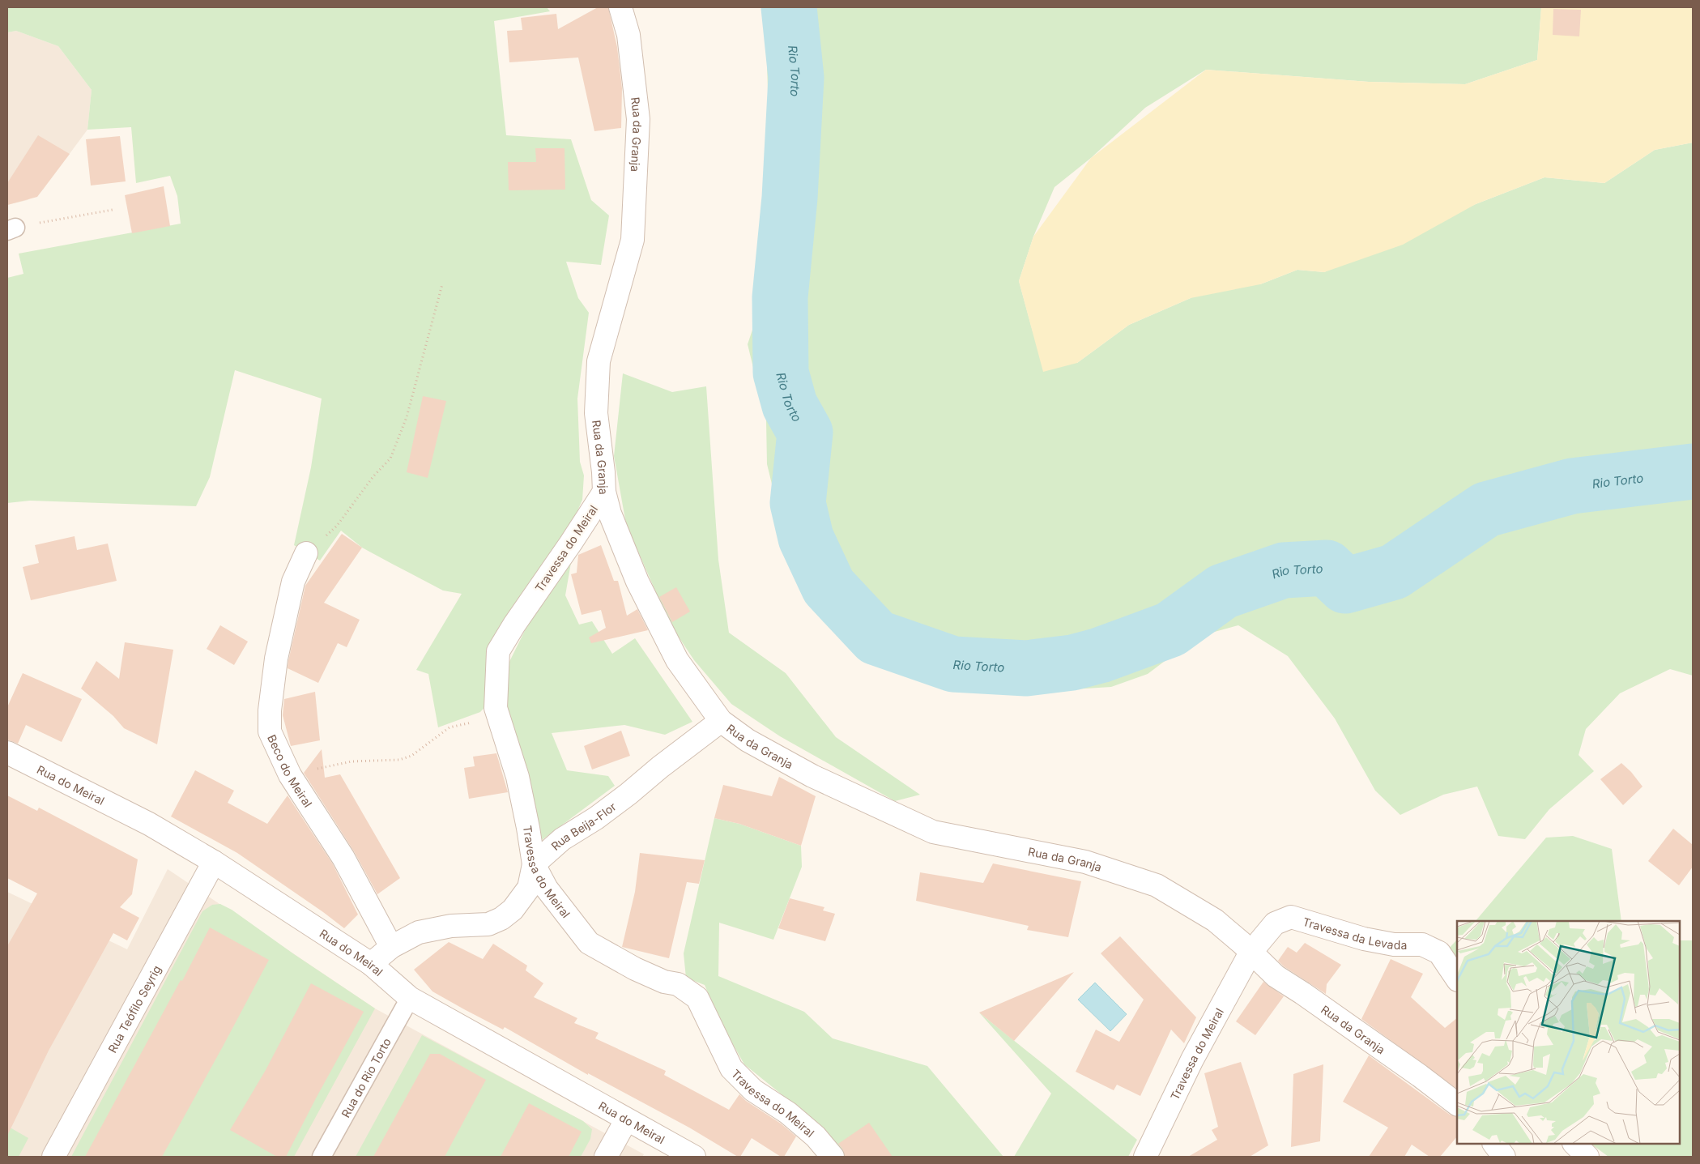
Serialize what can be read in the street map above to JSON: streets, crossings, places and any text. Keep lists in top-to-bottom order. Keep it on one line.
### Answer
{"streets":{"street":["Rua da Granja","Travessa do Meiral","Beco do Meiral","Rua do Meiral","Rua Beija-Flor","Travessa da Levada","Rua Teófilo Seyrig","Rua do Rio Torto"]},"crossings":[["Rua da Granja","Travessa do Meiral"],["Rua da Granja","Rua Beija-Flor"],["Rua da Granja","Travessa da Levada"],["Travessa do Meiral","Rua Beija-Flor"],["Travessa do Meiral","Travessa da Levada"],["Rua do Meiral","Rua Teófilo Seyrig"],["Rua do Meiral","Rua do Rio Torto"]],"water":["Rio Torto"]}
